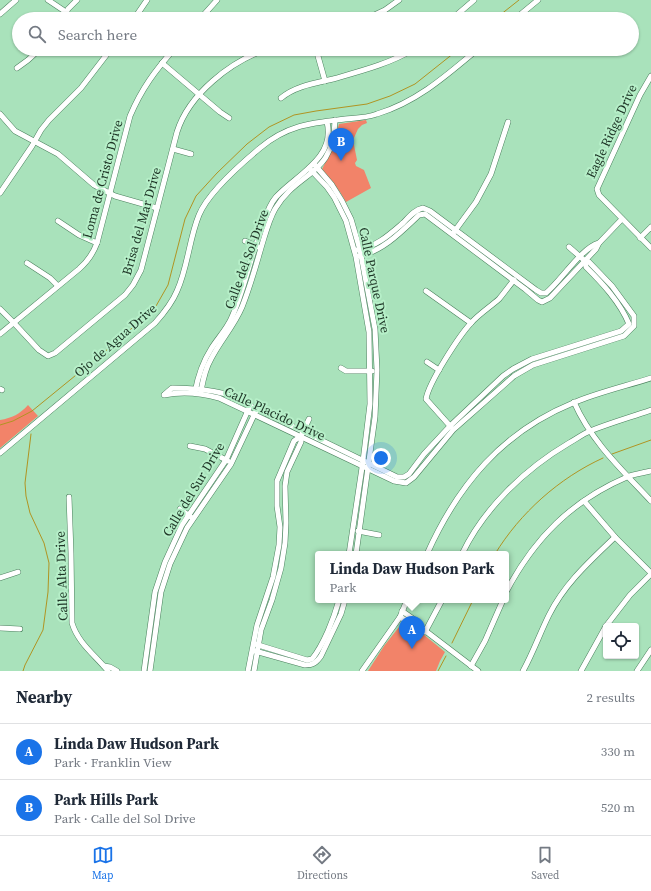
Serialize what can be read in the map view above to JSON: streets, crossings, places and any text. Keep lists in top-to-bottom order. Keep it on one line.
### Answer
{"streets":{"street":["Eagle Ridge Drive","Loma de Cristo Drive","Brisa del Mar Drive","Calle del Sol Drive","Calle Parque Drive","Ojo de Agua Drive","Calle Placido Drive","Calle del Sur Drive","Calle Alta Drive"]},"crossings":[["Loma de Cristo Drive","Brisa del Mar Drive"],["Calle del Sol Drive","Calle Parque Drive"],["Calle del Sol Drive","Ojo de Agua Drive"],["Calle del Sol Drive","Calle Placido Drive"],["Calle Parque Drive","Calle Placido Drive"],["Calle Placido Drive","Calle del Sur Drive"]],"page":{"search":"Search here","pins":["B","A"],"popup":["Linda Daw Hudson Park","Park"],"heading":["Nearby","2 results"],"list":[{"mark":"A","name":"Linda Daw Hudson Park","note":"Park · Franklin View","value":"330 m"},{"mark":"B","name":"Park Hills Park","note":"Park · Calle del Sol Drive","value":"520 m"}],"nav":["Map","Directions","Saved"]}}
